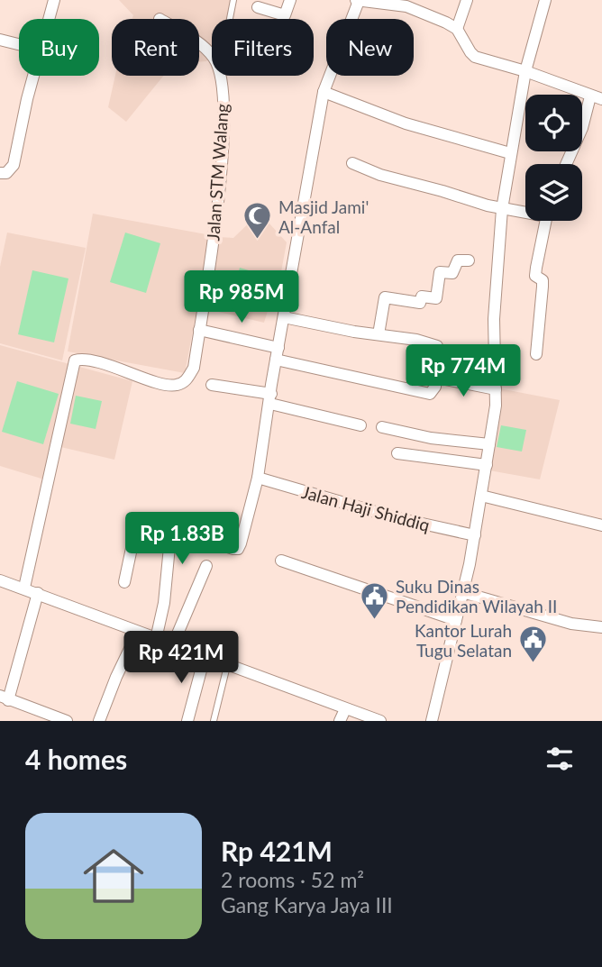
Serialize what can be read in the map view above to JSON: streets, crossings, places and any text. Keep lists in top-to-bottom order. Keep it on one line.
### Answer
{"streets":{"street":["Jalan STM Walang","Jalan Haji Shiddiq"]},"places":{"mosque":["Masjid Jami' Al-Anfal"],"public building":["Suku Dinas Pendidikan Wilayah II","Kantor Lurah Tugu Selatan"]},"page":{"chip":["Buy","Rent","Filters","New"],"price":["Rp 985M","Rp 774M","Rp 1.83B","Rp 421M"],"heading":"4 homes","list":[{"name":"Rp 421M","note":"2 rooms · 52 m² · Gang Karya Jaya III"}]}}
